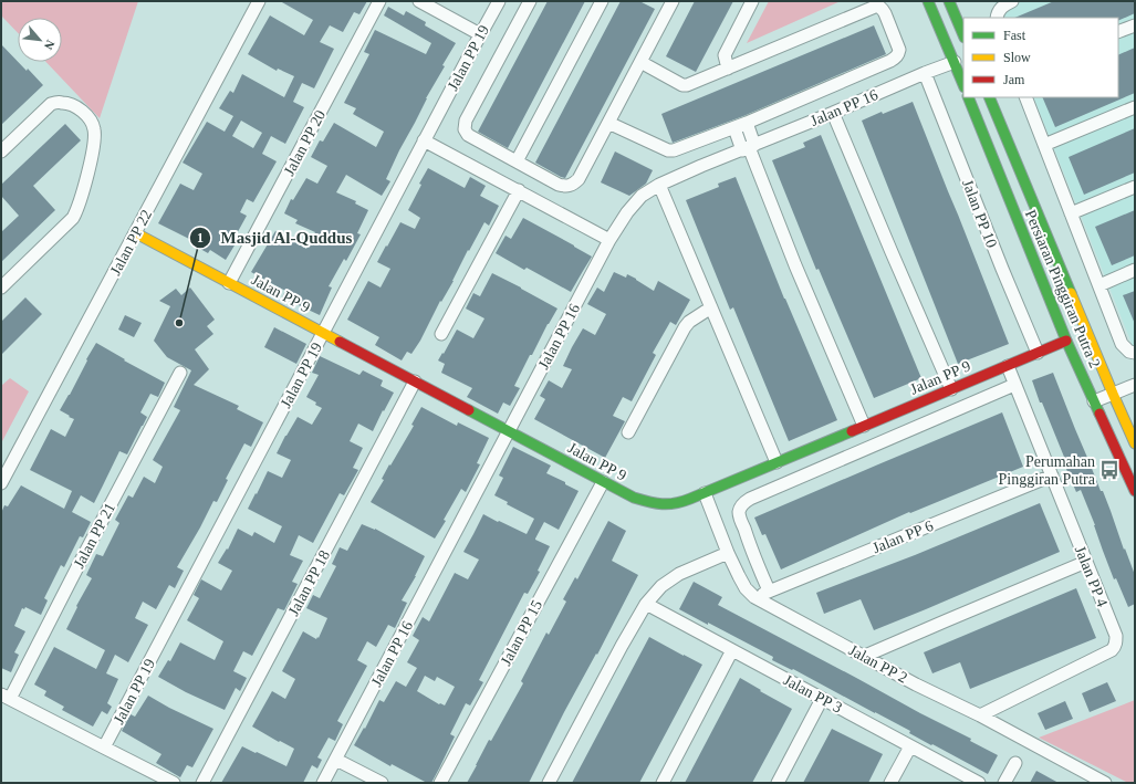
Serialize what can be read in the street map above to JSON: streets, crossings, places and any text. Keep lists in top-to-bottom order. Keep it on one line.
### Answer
{"streets":{"street":["Jalan PP 19","Jalan PP 16","Jalan PP 20","Jalan PP 10","Jalan PP 22","Persiaran Pinggiran Putra 2","Jalan PP 9","Jalan PP 21","Jalan PP 6","Jalan PP 4","Jalan PP 18","Jalan PP 15","Jalan PP 2","Jalan PP 3"]},"crossings":[["Jalan PP 19","Jalan PP 9"],["Jalan PP 16","Jalan PP 10"],["Jalan PP 16","Jalan PP 9"],["Jalan PP 20","Jalan PP 9"],["Jalan PP 10","Jalan PP 9"],["Jalan PP 22","Jalan PP 9"],["Persiaran Pinggiran Putra 2","Jalan PP 9"],["Jalan PP 9","Jalan PP 4"],["Jalan PP 9","Jalan PP 18"],["Jalan PP 9","Jalan PP 15"],["Jalan PP 9","Jalan PP 2"],["Jalan PP 6","Jalan PP 4"],["Jalan PP 6","Jalan PP 2"],["Jalan PP 4","Jalan PP 2"]],"places":{"other":["Masjid Al-Quddus"],"bus stop":["Perumahan Pinggiran Putra"]},"legend":["Fast","Slow","Jam"],"north":"bottom right"}
